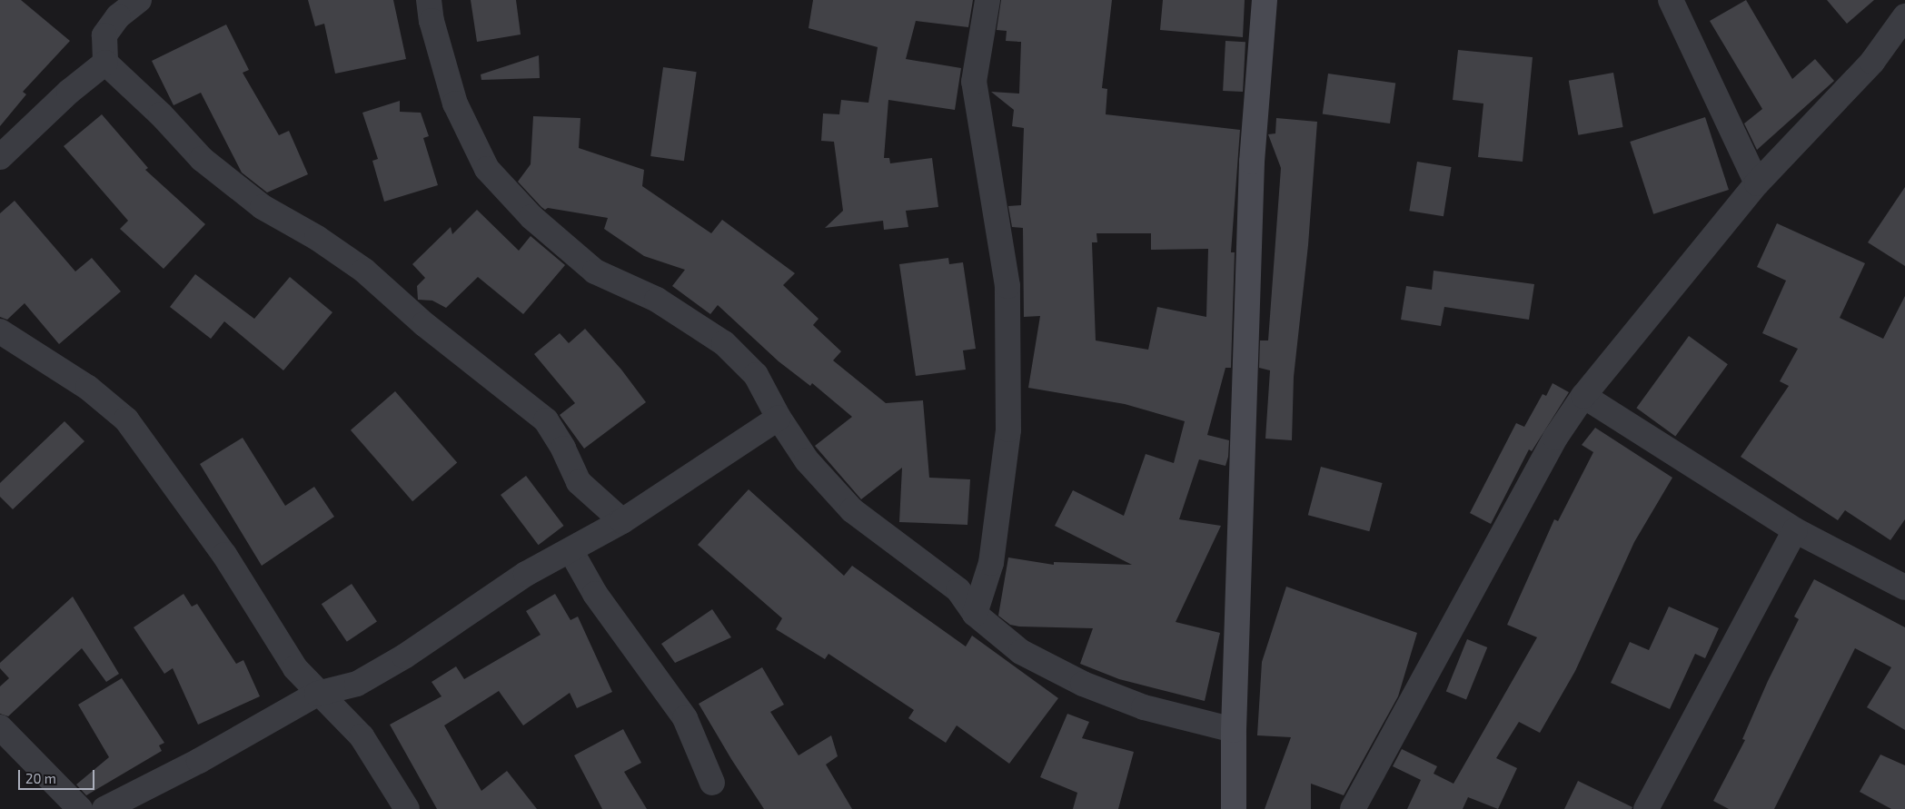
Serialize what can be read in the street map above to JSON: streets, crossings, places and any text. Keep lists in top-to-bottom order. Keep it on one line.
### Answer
{"scale_bar":"20 m"}
